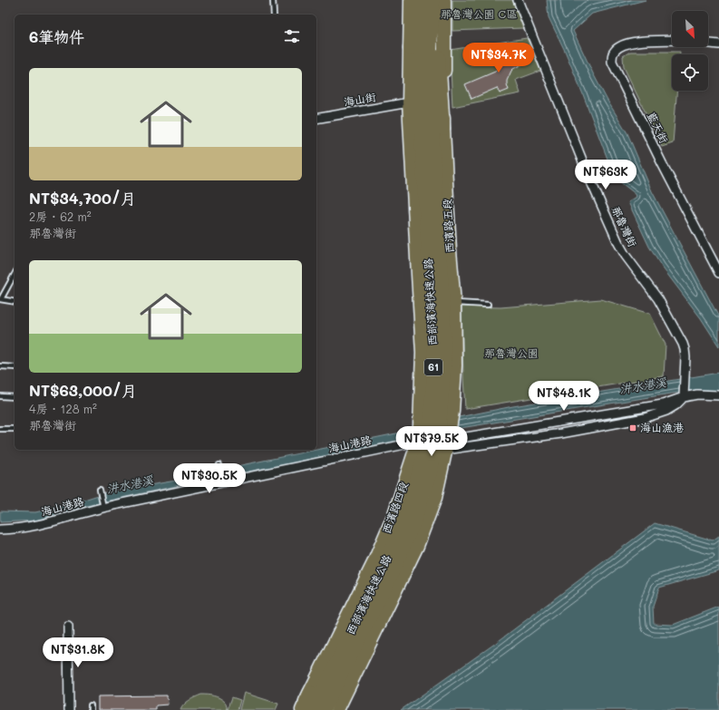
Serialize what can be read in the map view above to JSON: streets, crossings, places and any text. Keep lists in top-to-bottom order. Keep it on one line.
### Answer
{"streets":{"main road":["西濱路五段","西部濱海快速公路","61","西濱路四段"],"street":["海山街","藍天街","那魯灣街","海山港路"]},"crossings":[["海山街","61"],["西濱路五段","西部濱海快速公路"],["西濱路五段","61"],["西濱路五段","海山港路"],["西濱路五段","西濱路四段"],["那魯灣街","海山港路"],["西部濱海快速公路","61"],["西部濱海快速公路","海山港路"],["西部濱海快速公路","西濱路四段"],["61","海山港路"],["61","西濱路四段"],["海山港路","西濱路四段"]],"water":["汫水港溪"],"parks":["那魯灣公園 C區","那魯灣公園"],"places":{"transit":["海山漁港"]},"north":"bottom right","page":{"heading":"6筆物件","price":["NT$34.7K","NT$63K","NT$48.1K","NT$79.5K","NT$30.5K","NT$31.8K"],"list":[{"name":"NT$34,700/月","note":"2房 · 62 m² · 那魯灣街"},{"name":"NT$63,000/月","note":"4房 · 128 m² · 那魯灣街"}]}}
